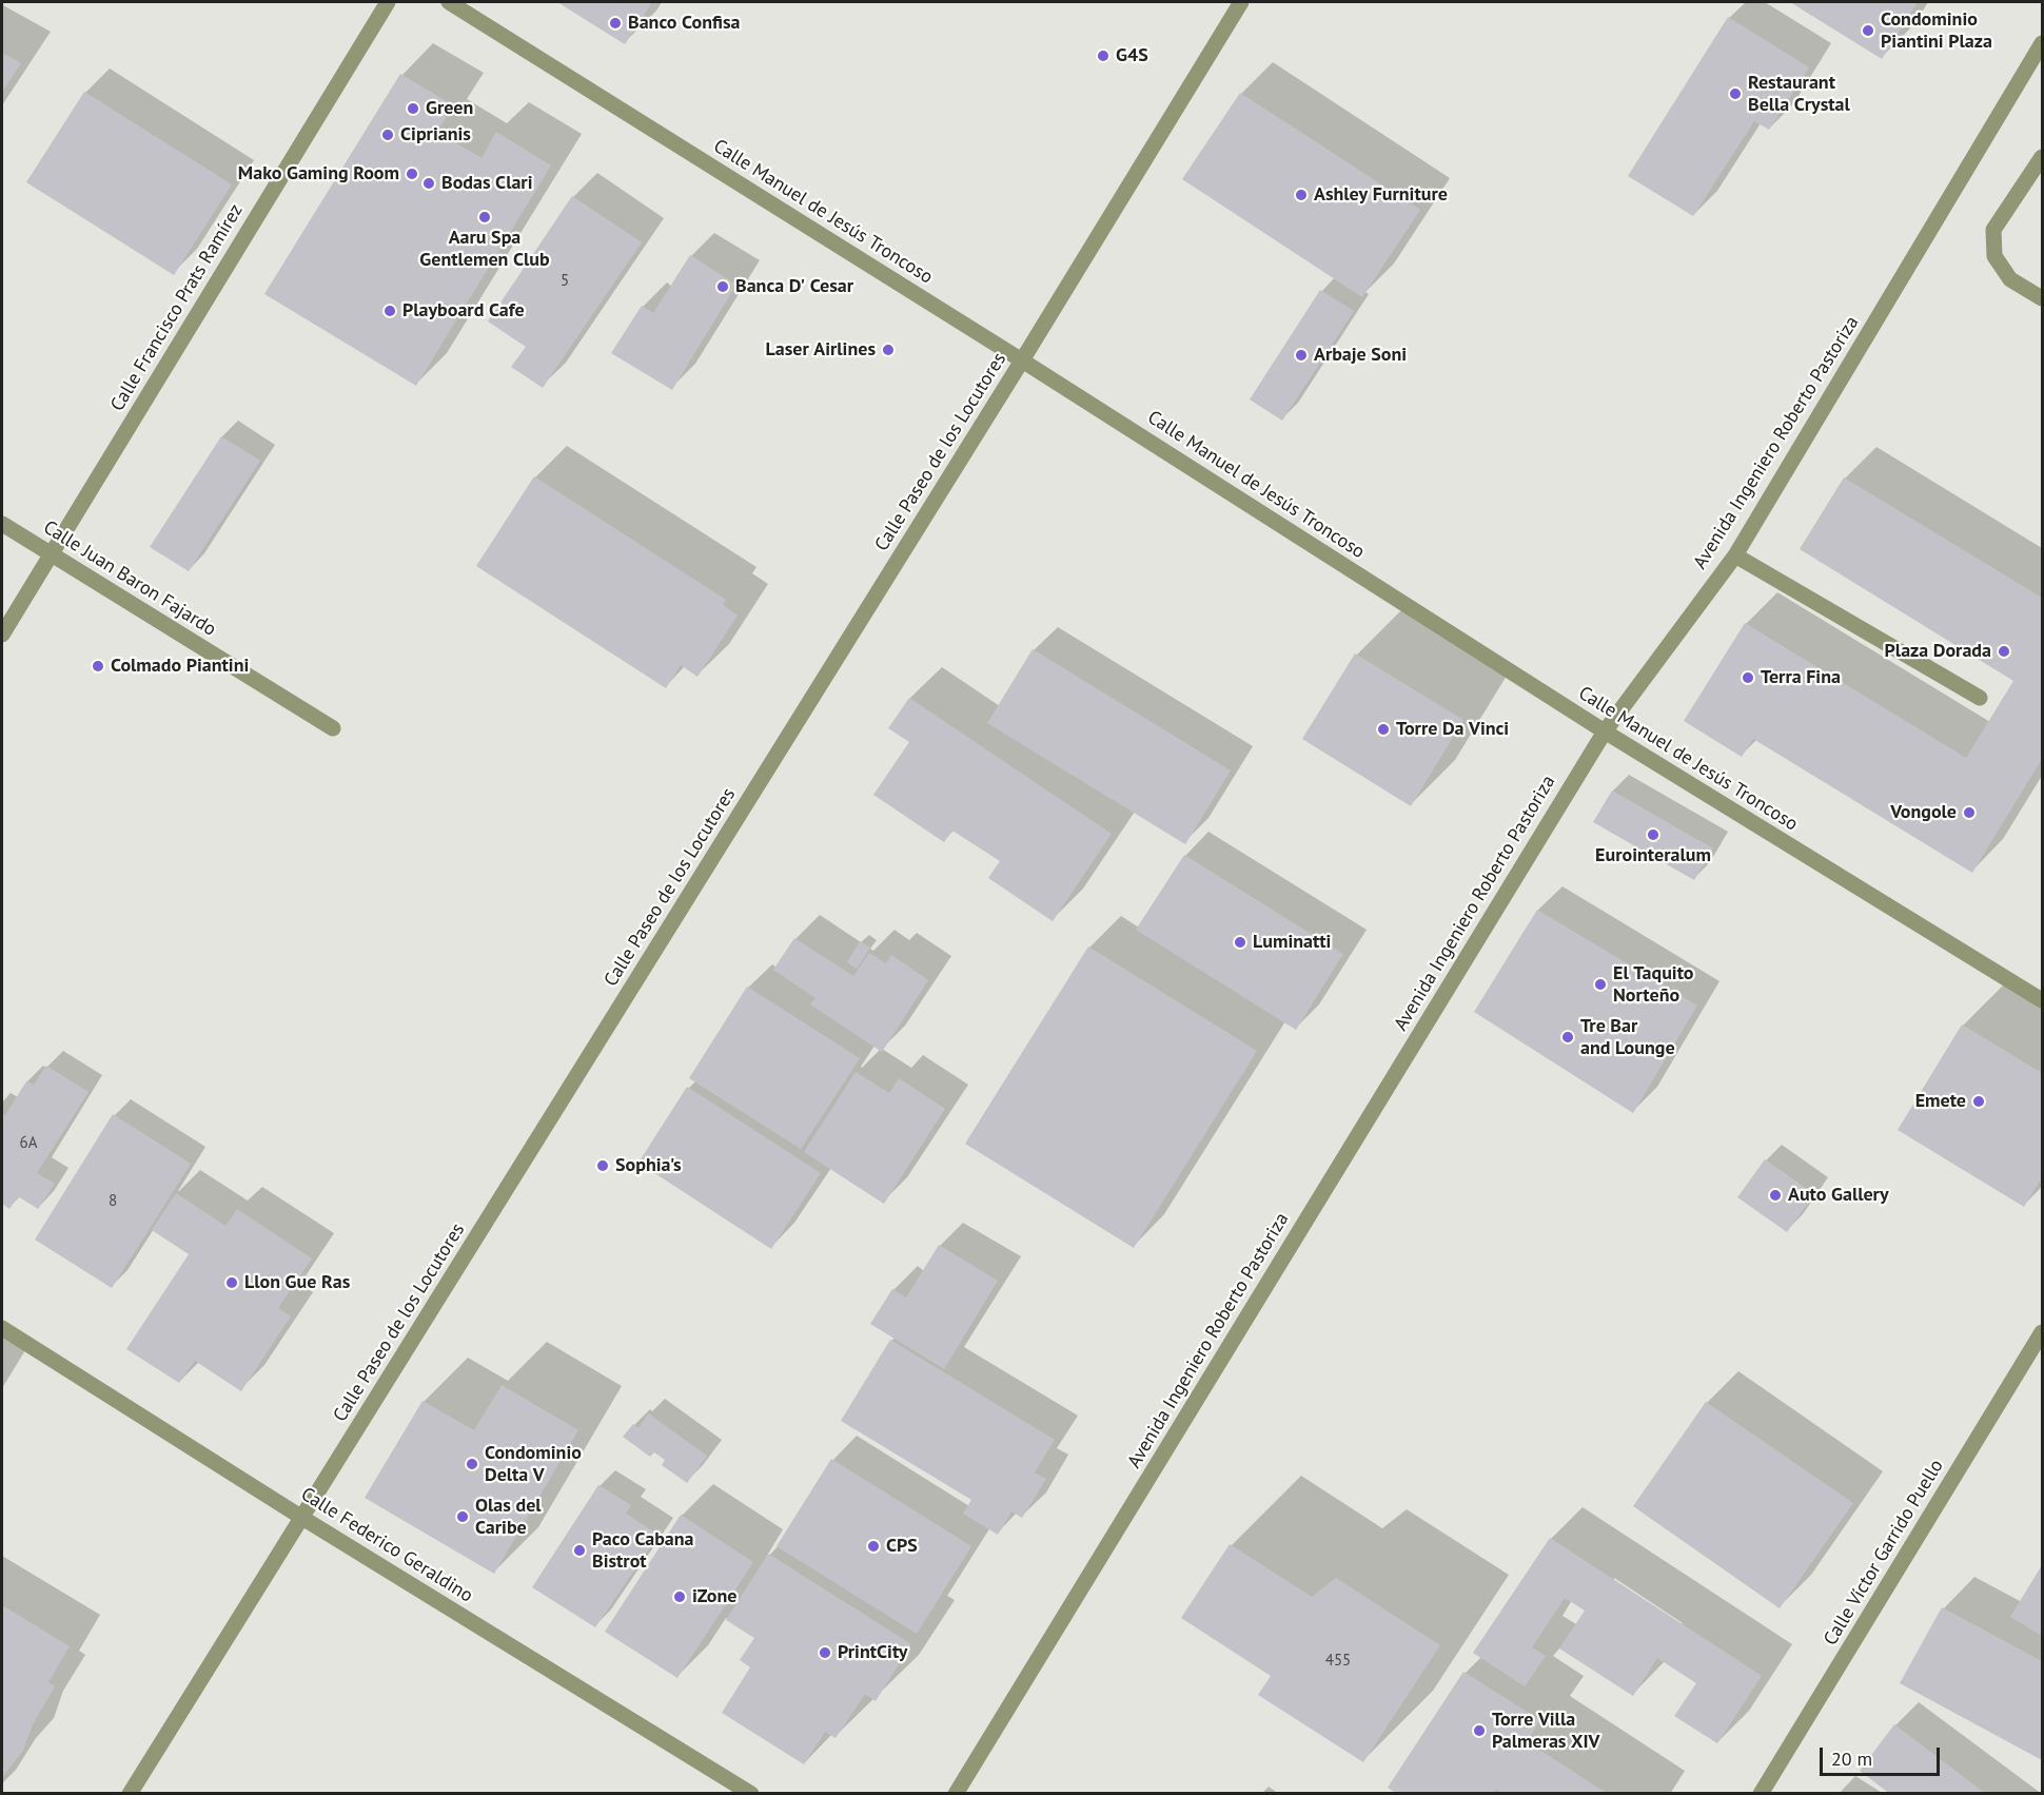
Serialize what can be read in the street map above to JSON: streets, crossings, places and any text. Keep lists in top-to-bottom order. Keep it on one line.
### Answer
{"streets":{"street":["Calle Manuel de Jesús Troncoso","Calle Francisco Prats Ramírez","Avenida Ingeniero Roberto Pastoriza","Calle Paseo de los Locutores","Calle Juan Baron Fajardo","Calle Federico Geraldino","Calle Víctor Garrido Puello"]},"crossings":[["Calle Manuel de Jesús Troncoso","Avenida Ingeniero Roberto Pastoriza"],["Calle Manuel de Jesús Troncoso","Calle Paseo de los Locutores"],["Calle Francisco Prats Ramírez","Calle Juan Baron Fajardo"],["Calle Paseo de los Locutores","Calle Federico Geraldino"]],"places":["Banco Confisa","Condominio Piantini Plaza","G4S","Restaurant Bella Crystal","Green","Ciprianis","Mako Gaming Room","Bodas Clari","Ashley Furniture","Aaru Spa Gentlemen Club","Banca D' Cesar","Playboard Cafe","Laser Airlines","Arbaje Soni","Plaza Dorada","Colmado Piantini","Terra Fina","Torre Da Vinci","Vongole","Eurointeralum","Luminatti","El Taquito Norteño","Tre Bar and Lounge","Emete","Sophia's","Auto Gallery","Llon Gue Ras","Condominio Delta V","Olas del Caribe","CPS","Paco Cabana Bistrot","iZone","PrintCity","Torre Villa Palmeras XIV"],"house_numbers":["5","6A","8","455"],"scale_bar":"20 m"}
